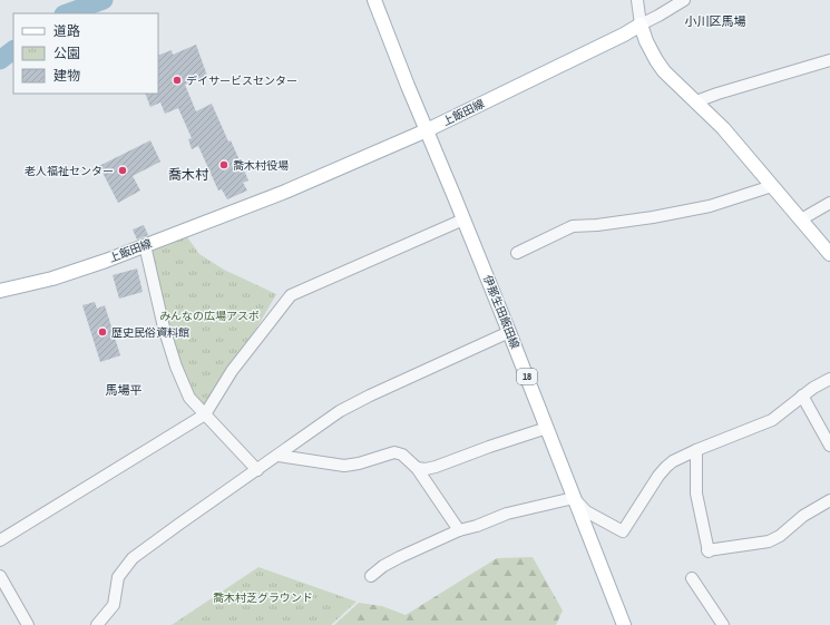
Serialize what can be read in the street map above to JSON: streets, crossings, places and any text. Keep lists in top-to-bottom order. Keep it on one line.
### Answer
{"streets":{"main road":["上飯田線","伊那生田飯田線","18"]},"crossings":[["上飯田線","伊那生田飯田線"]],"districts":["小川区馬場","喬木村","馬場平"],"parks":["みんなの広場アスボ","喬木村芝グラウンド"],"places":["デイサービスセンター","喬木村役場","老人福祉センター","歴史民俗資料館"],"legend":["道路","公園","建物"]}
